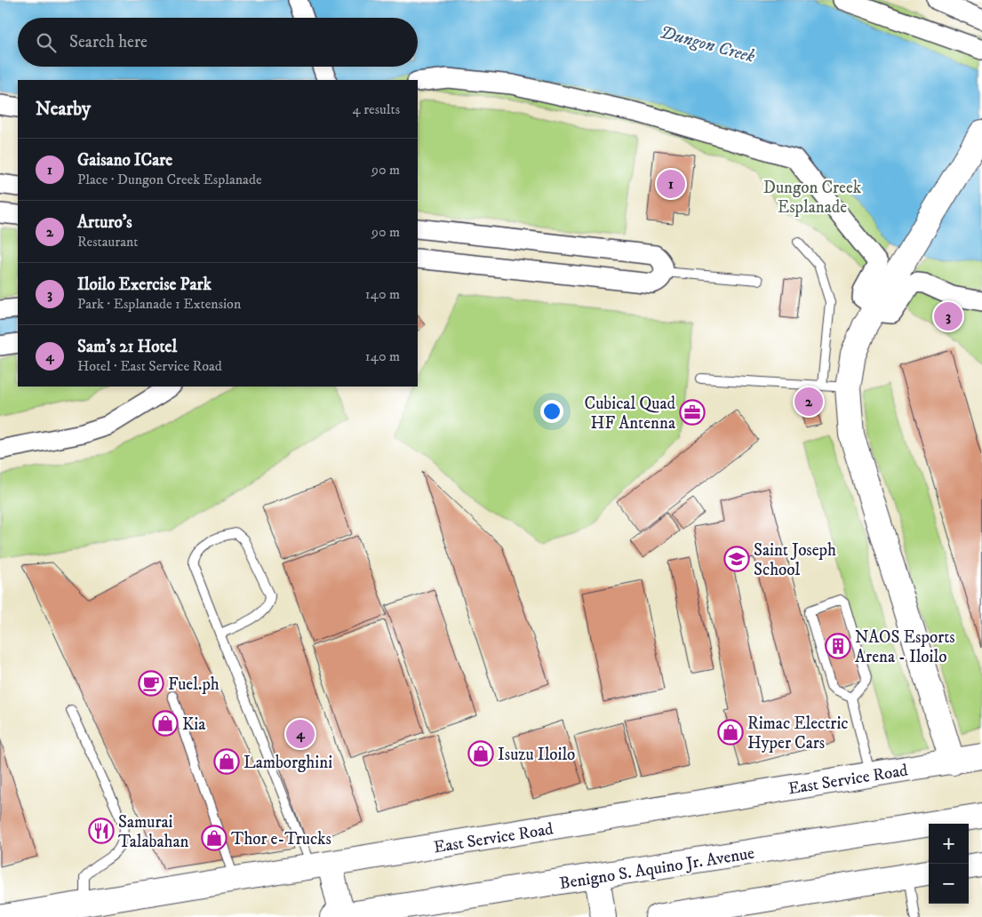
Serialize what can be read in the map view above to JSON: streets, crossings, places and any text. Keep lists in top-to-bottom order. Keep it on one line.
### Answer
{"streets":{"main road":["East Service Road","Benigno S. Aquino Jr. Avenue"]},"water":["Dungon Creek"],"parks":["Dungon Creek Esplanade"],"places":{"office":["Cubical Quad HF Antenna"],"school or university":["Saint Joseph School"],"building":["NAOS Esports Arena - Iloilo"],"cafe":["Fuel.ph"],"shop":["Kia","Rimac Electric Hyper Cars","Isuzu Iloilo","Lamborghini","Thor e-Trucks"],"restaurant":["Samurai Talabahan"]},"page":{"search":"Search here","heading":["Nearby","4 results"],"list":[{"mark":"1","name":"Gaisano ICare","note":"Place · Dungon Creek Esplanade","value":"90 m"},{"mark":"2","name":"Arturo's","note":"Restaurant","value":"90 m"},{"mark":"3","name":"Iloilo Exercise Park","note":"Park · Esplanade 1 Extension","value":"140 m"},{"mark":"4","name":"Sam's 21 Hotel","note":"Hotel · East Service Road","value":"140 m"}],"pins":["1","3","2","4"],"map_buttons":["+","−"]}}
